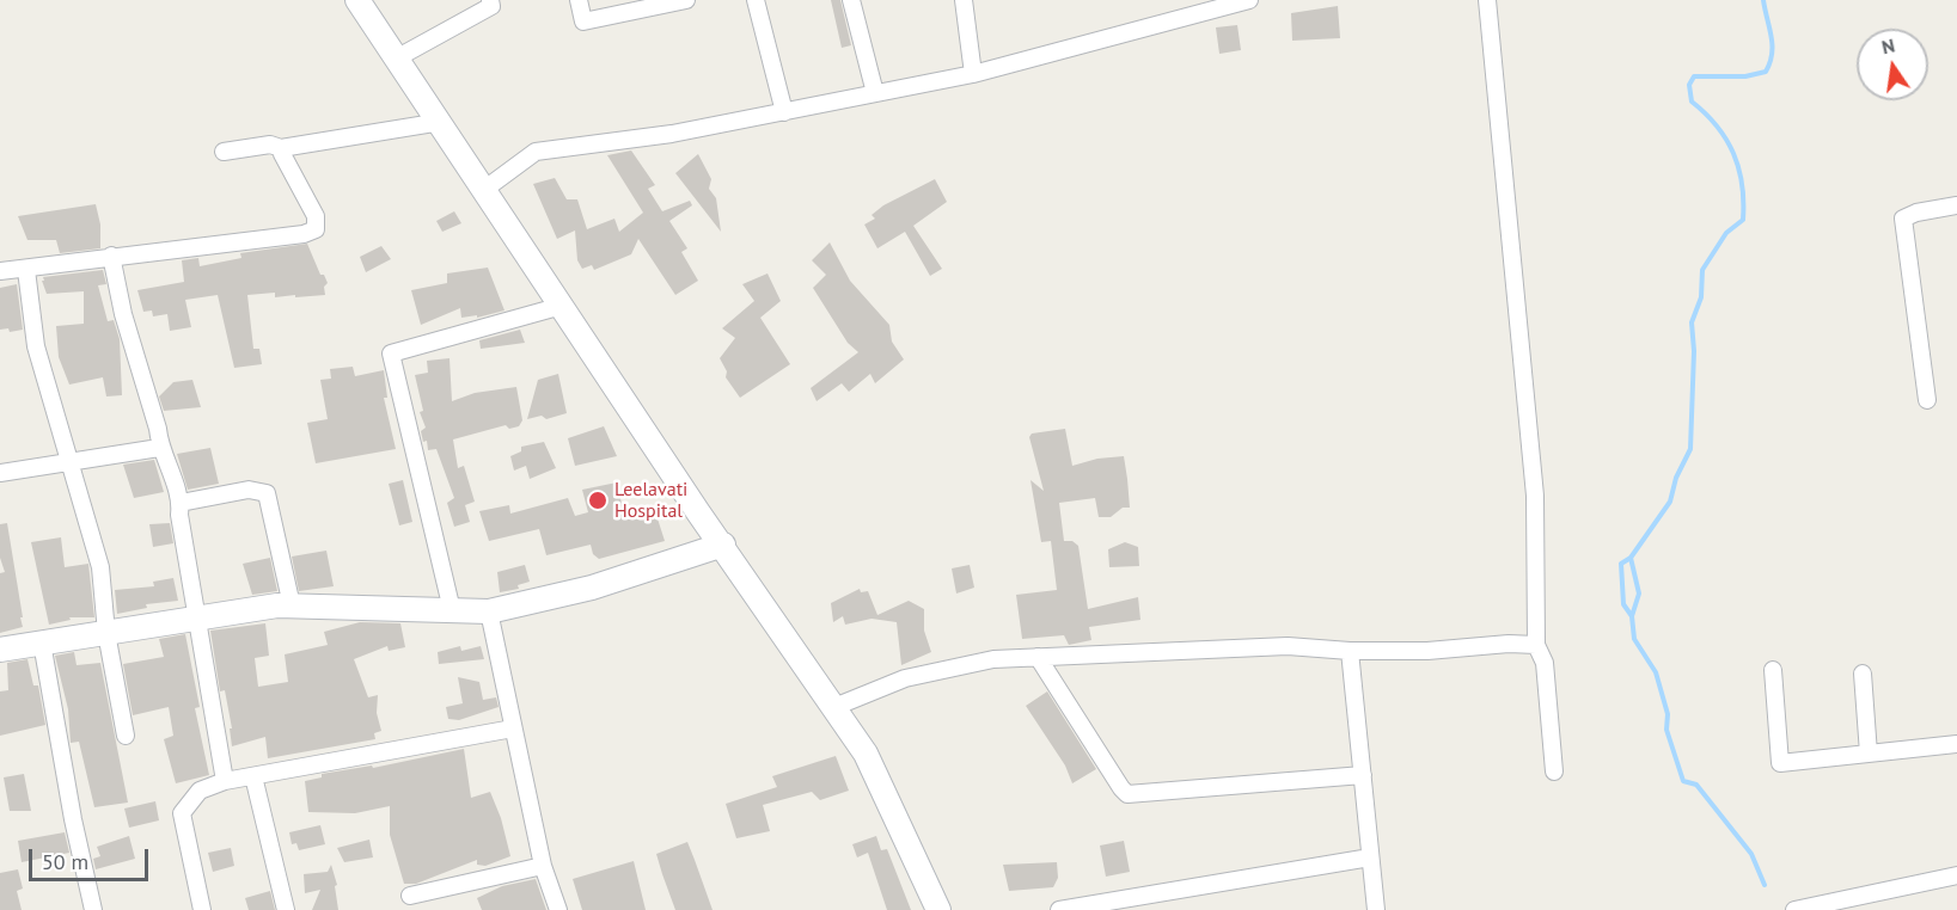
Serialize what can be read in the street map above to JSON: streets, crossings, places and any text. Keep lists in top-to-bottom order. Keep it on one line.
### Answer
{"places":["Leelavati Hospital"],"scale_bar":"50 m","north":"top"}
